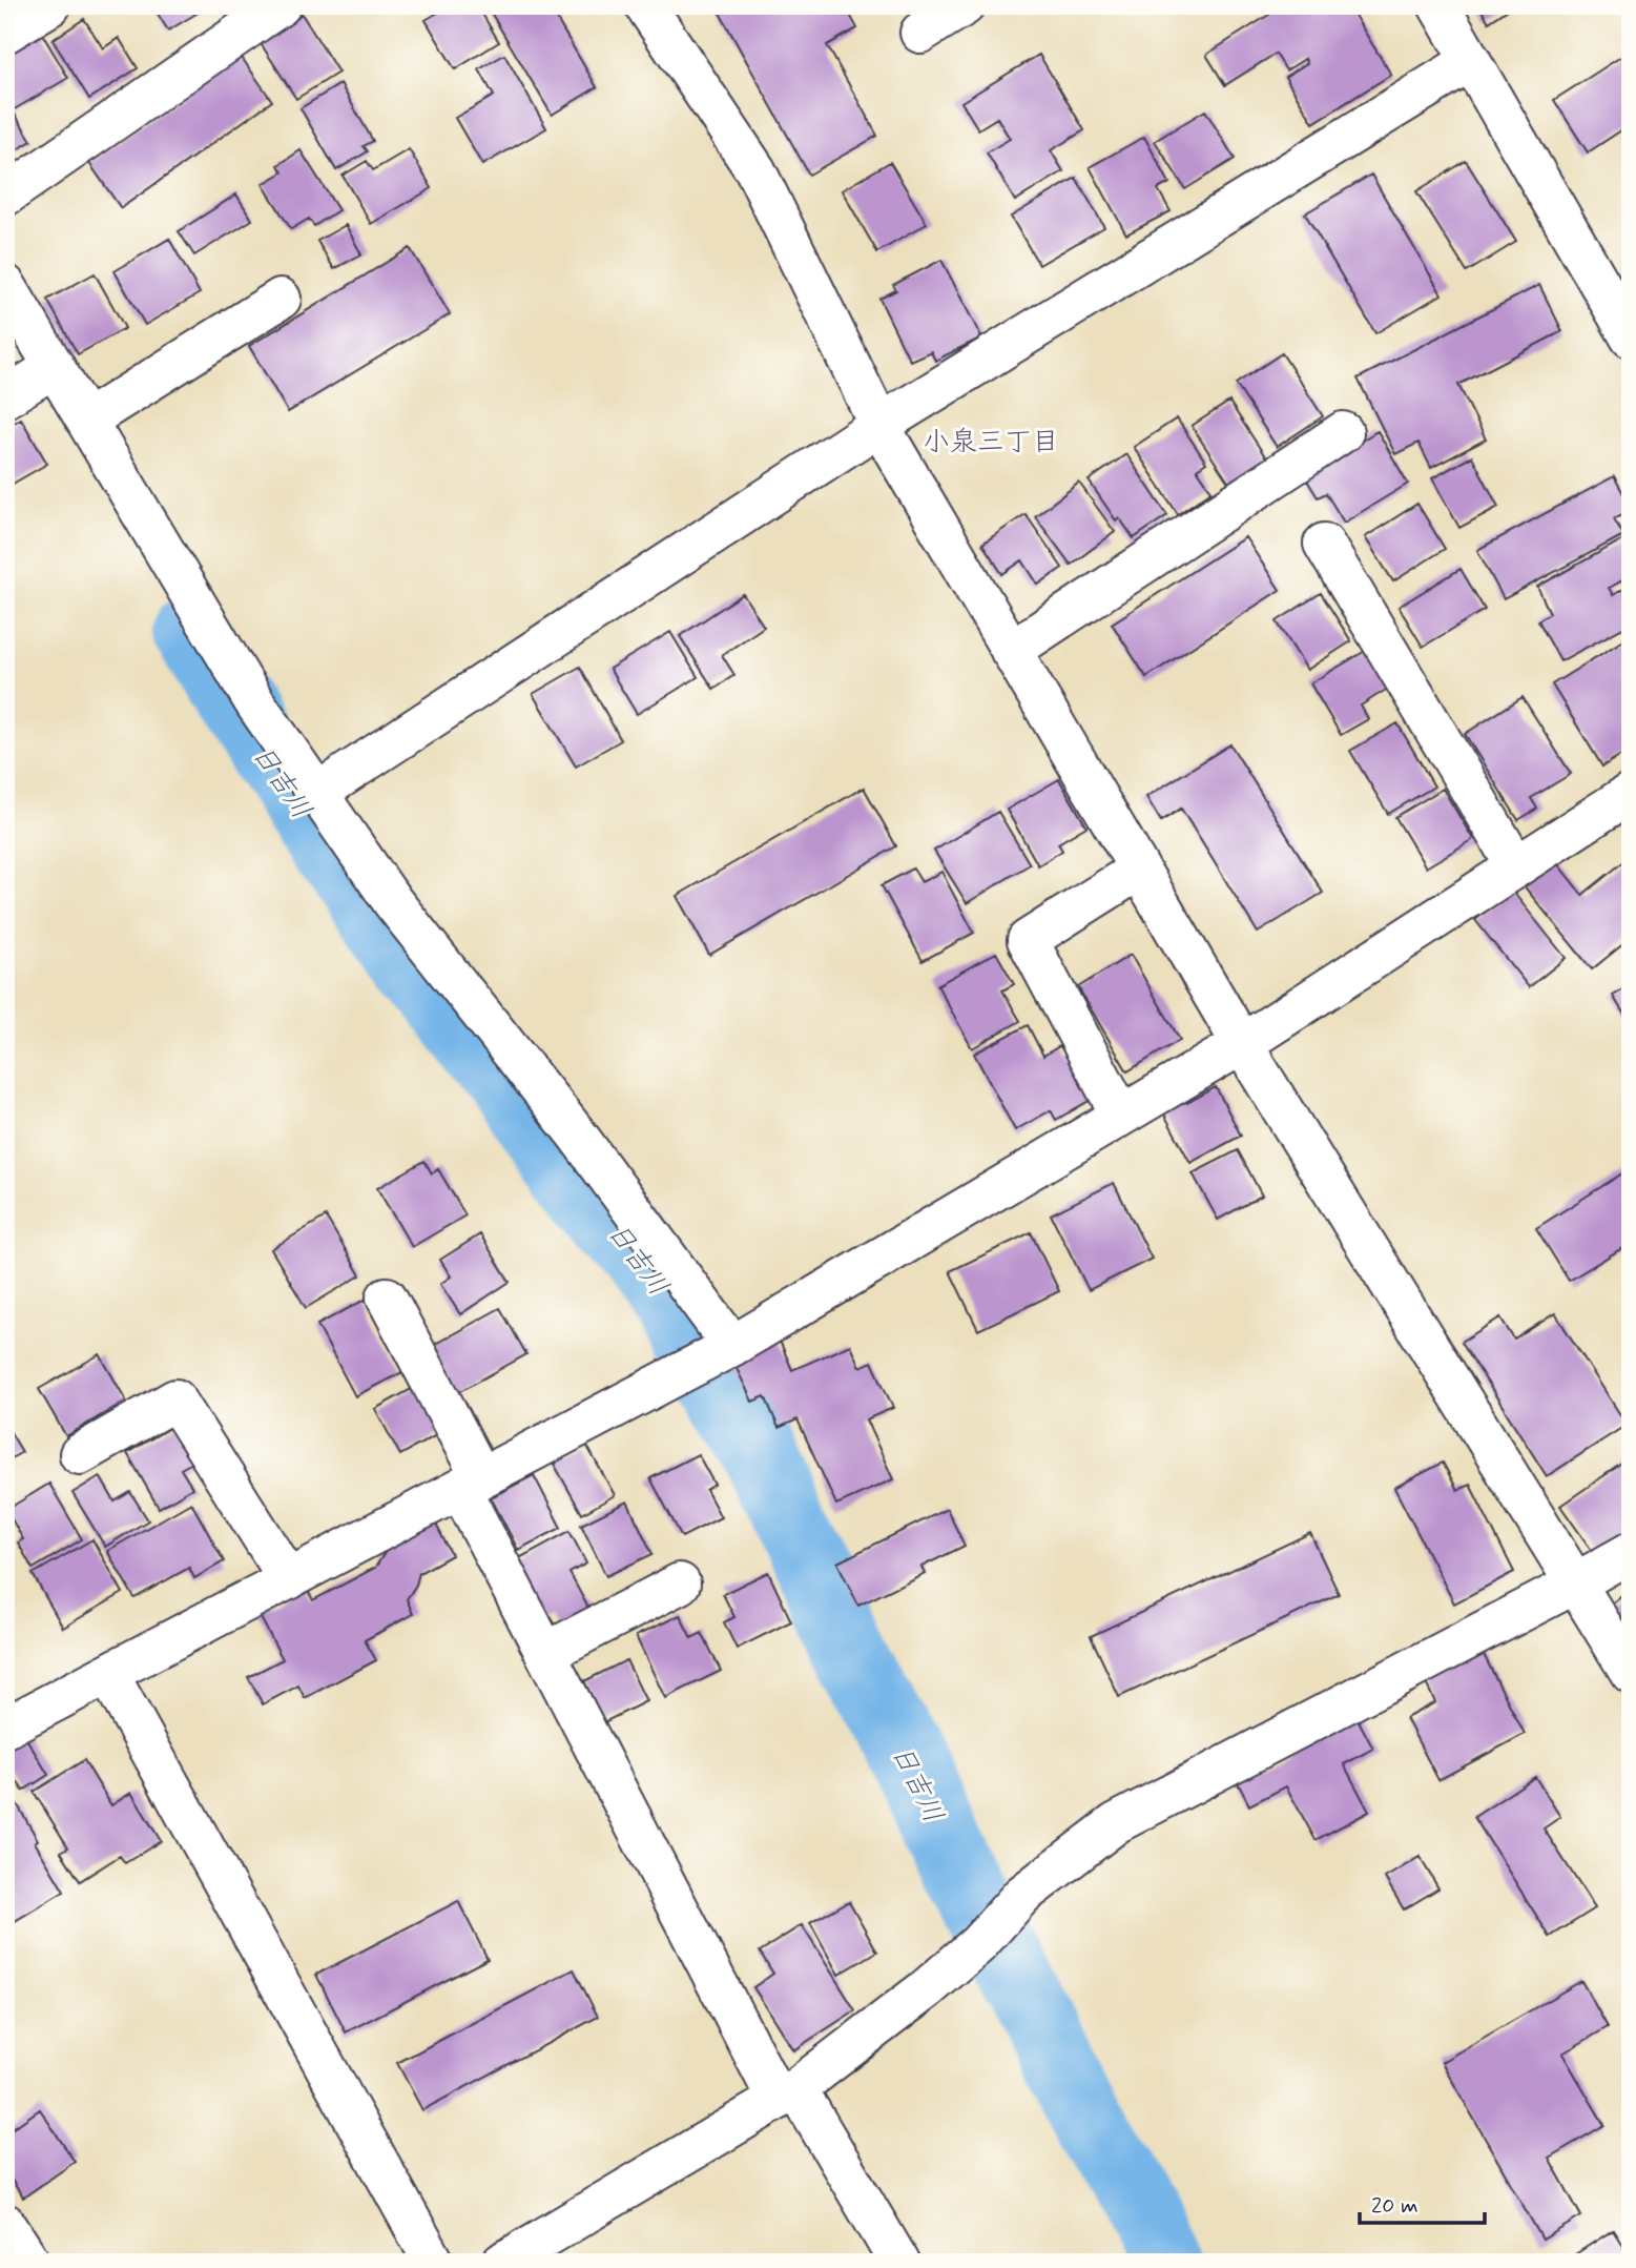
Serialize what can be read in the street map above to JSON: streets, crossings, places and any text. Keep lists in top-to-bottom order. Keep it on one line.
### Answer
{"districts":["小泉三丁目"],"water":["日吉川"],"scale_bar":"20 m"}
